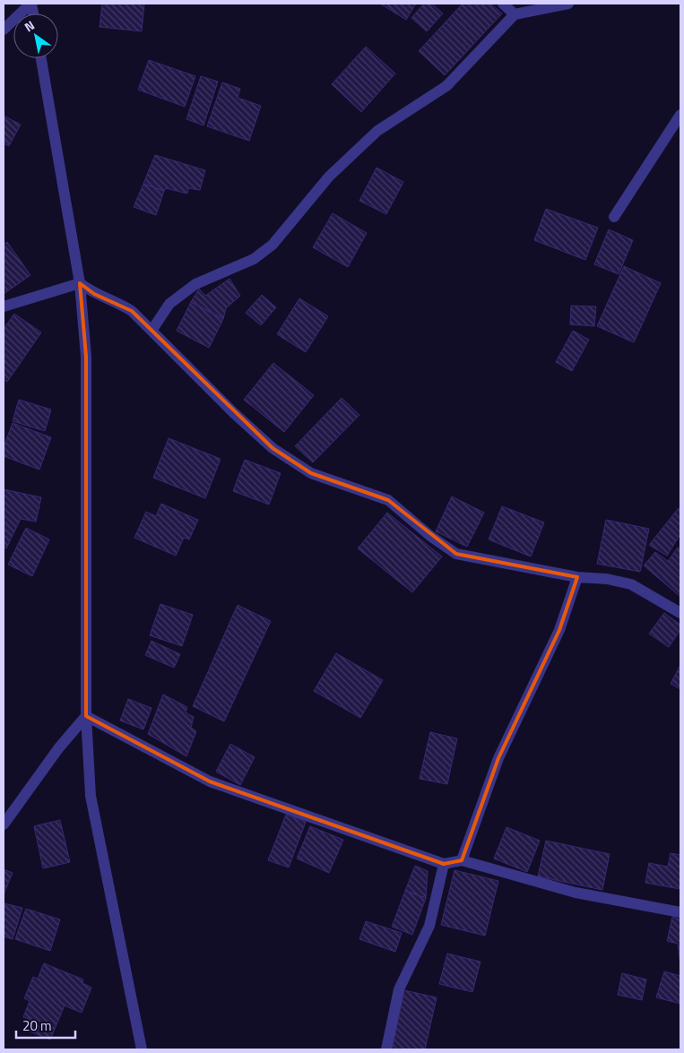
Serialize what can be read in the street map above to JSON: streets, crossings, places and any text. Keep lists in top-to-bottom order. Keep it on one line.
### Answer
{"scale_bar":"20 m","north":"top left"}
